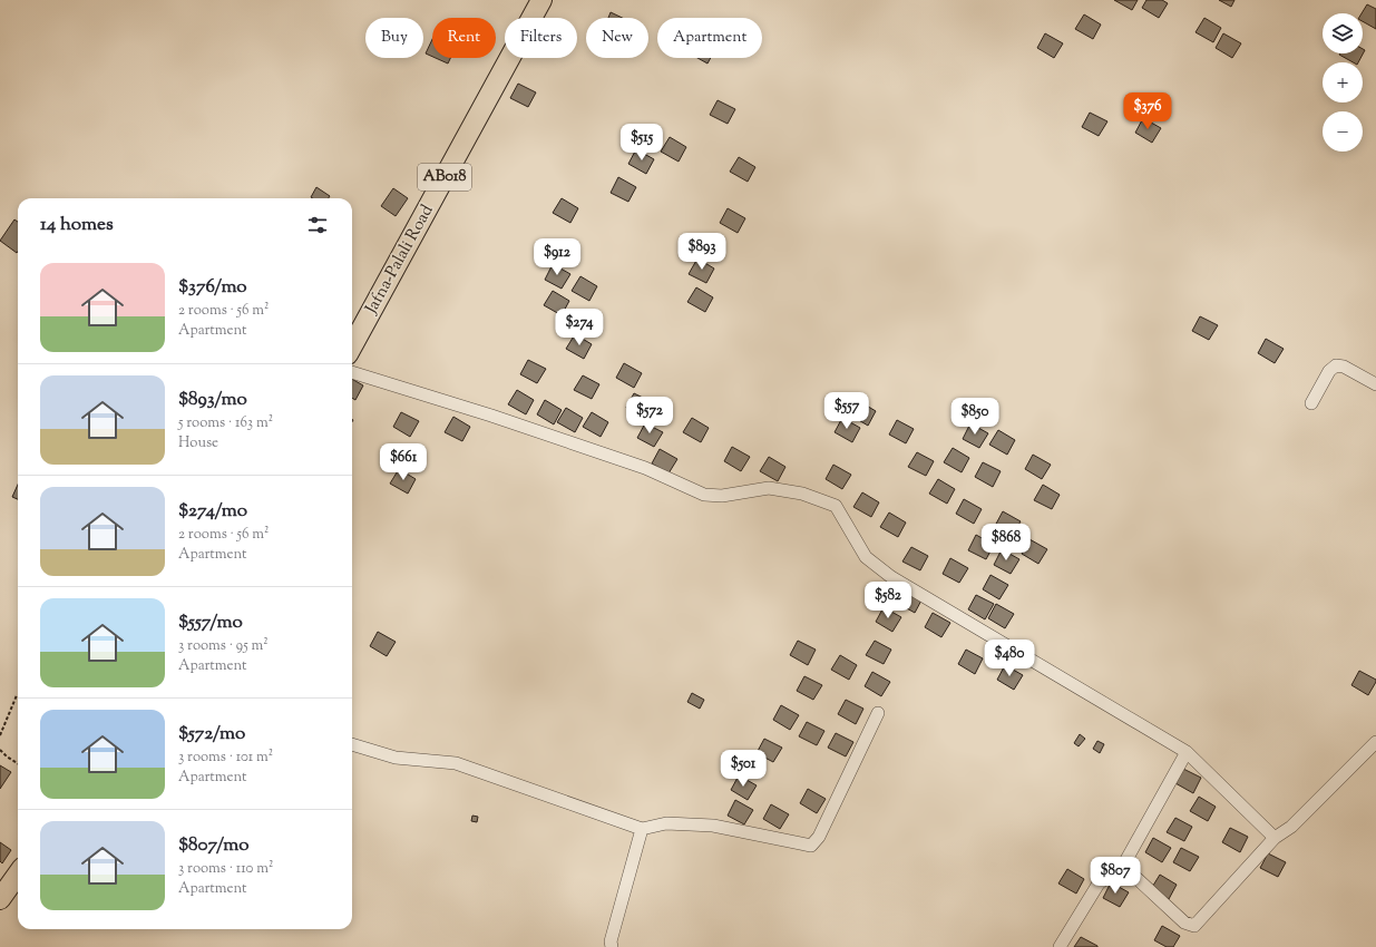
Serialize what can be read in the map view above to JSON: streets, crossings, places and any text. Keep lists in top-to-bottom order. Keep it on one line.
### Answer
{"streets":{"main road":["AB018","Jafna-Palali Road"]},"page":{"map_buttons":["+","−"],"chip":["Buy","Rent","Filters","New","Apartment"],"price":["$376","$515","$893","$912","$274","$557","$572","$850","$661","$868","$582","$480","$501","$807"],"heading":"14 homes","list":[{"name":"$376/mo","note":"2 rooms · 56 m² · Apartment"},{"name":"$893/mo","note":"5 rooms · 163 m² · House"},{"name":"$274/mo","note":"2 rooms · 56 m² · Apartment"},{"name":"$557/mo","note":"3 rooms · 95 m² · Apartment"},{"name":"$572/mo","note":"3 rooms · 101 m² · Apartment"},{"name":"$807/mo","note":"3 rooms · 110 m² · Apartment"}]}}
